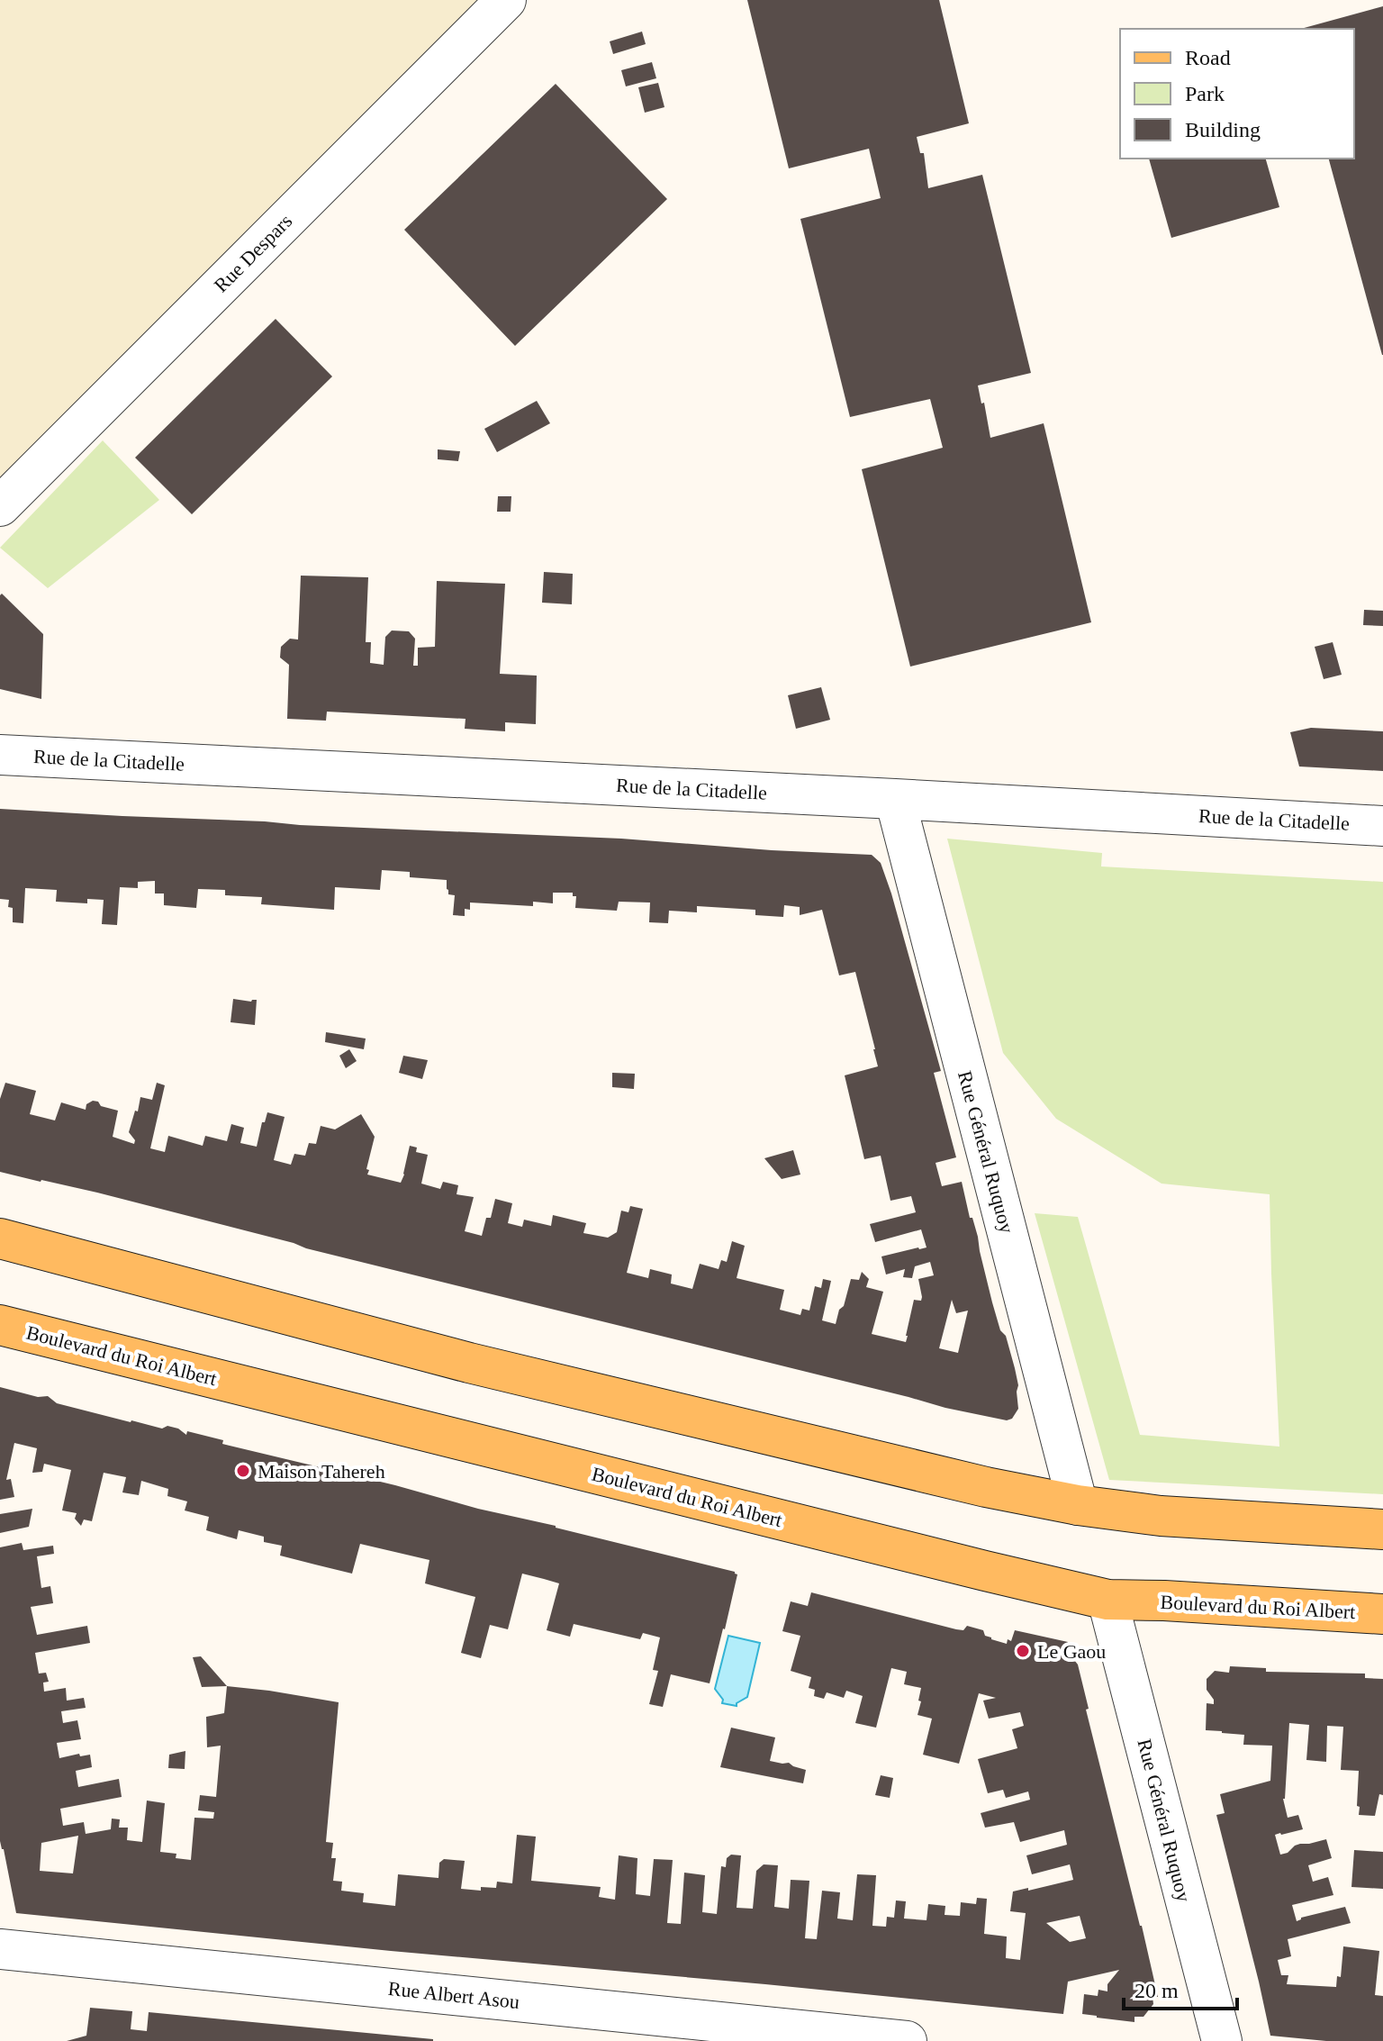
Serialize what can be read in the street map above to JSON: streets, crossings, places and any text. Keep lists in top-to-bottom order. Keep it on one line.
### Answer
{"streets":{"main road":["Boulevard du Roi Albert"],"street":["Rue Despars","Rue de la Citadelle","Rue Général Ruquoy","Rue Albert Asou"]},"crossings":[["Rue de la Citadelle","Rue Général Ruquoy"],["Rue Général Ruquoy","Boulevard du Roi Albert"]],"places":["Maison Tahereh","Le Gaou"],"legend":["Road","Park","Building"],"scale_bar":"20 m"}
